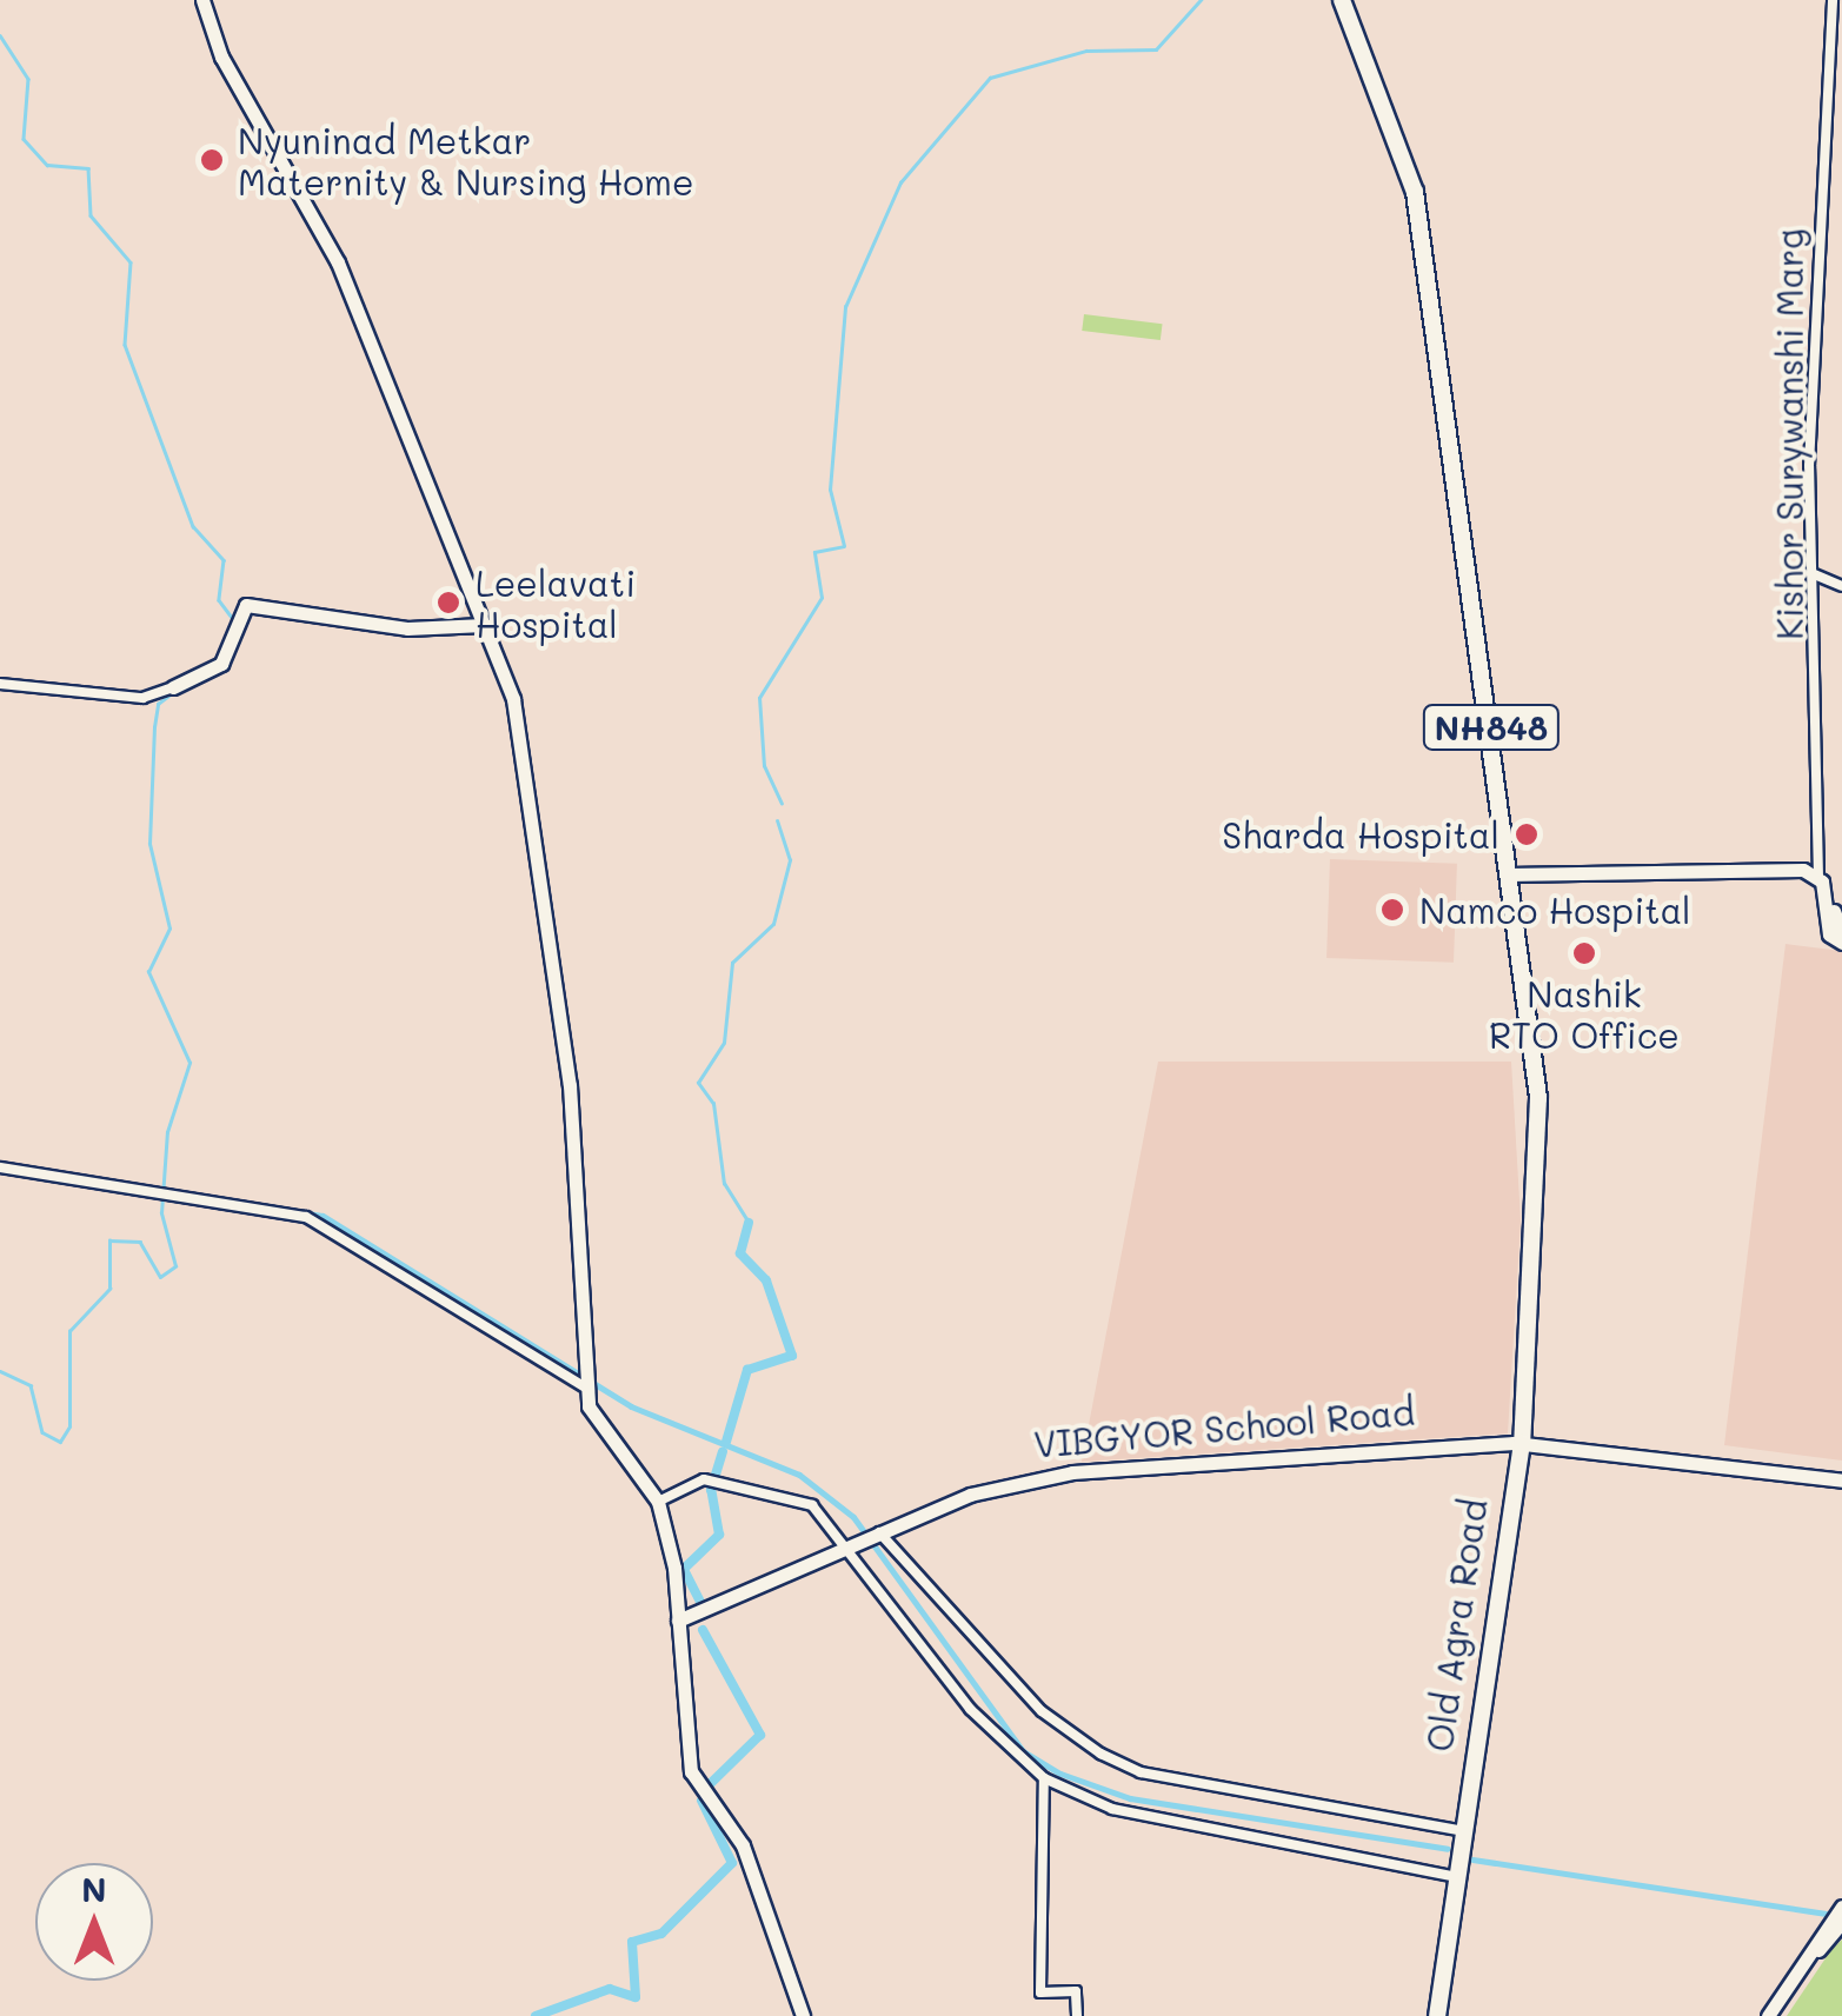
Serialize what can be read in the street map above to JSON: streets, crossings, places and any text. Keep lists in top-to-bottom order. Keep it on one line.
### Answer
{"streets":{"highway":["NH848"],"main road":["VIBGYOR School Road"],"street":["Kishor Surywanshi Marg"]},"crossings":[["NH848","VIBGYOR School Road"]],"places":["Nyuninad Metkar Maternity & Nursing Home","Leelavati Hospital","Sharda Hospital","Namco Hospital","Nashik RTO Office"],"north":"top"}
